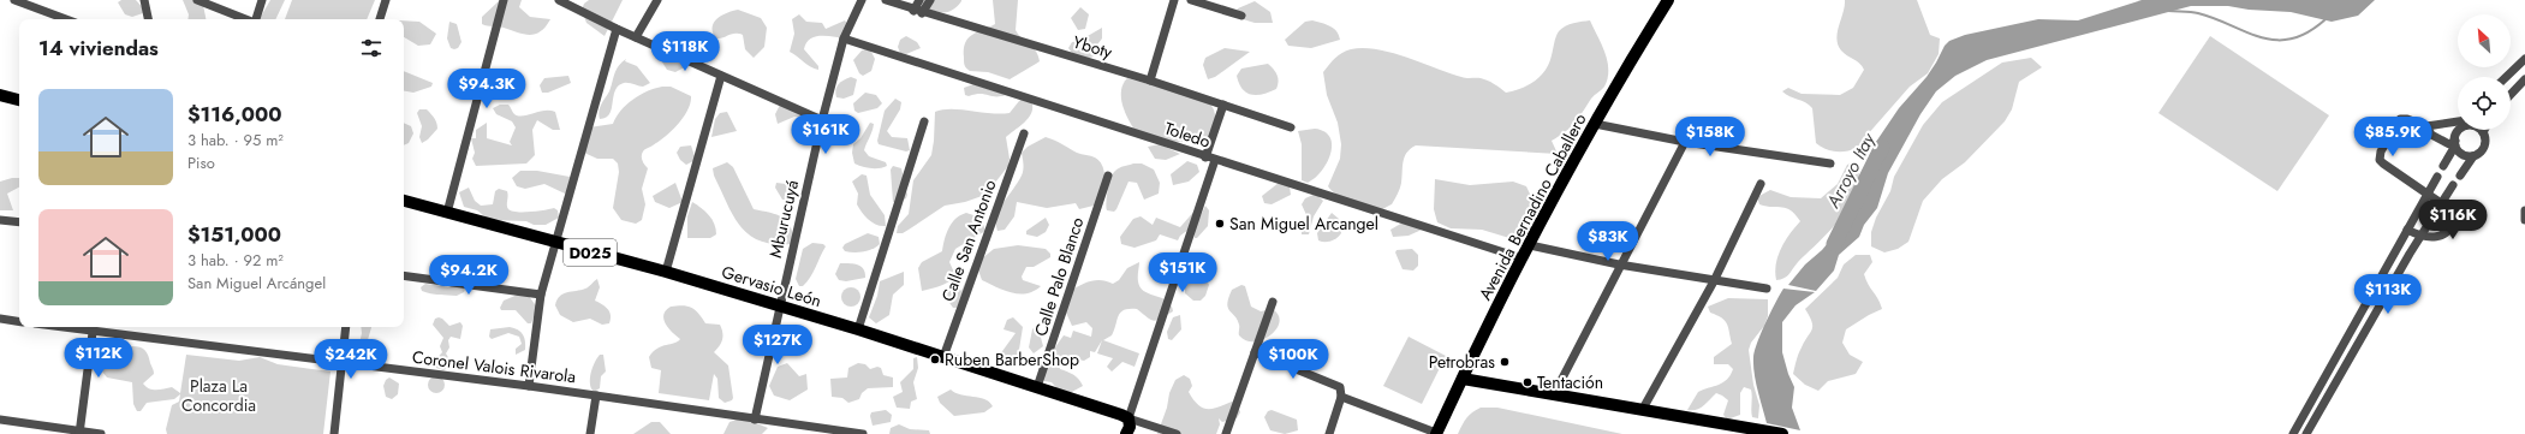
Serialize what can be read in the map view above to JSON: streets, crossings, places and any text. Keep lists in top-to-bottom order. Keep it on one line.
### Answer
{"streets":{"main road":["Avenida Bernadino Caballero","D025","Gervasio León"],"street":["Yboty","Toledo","Mburucuyá","Calle San Antonio","Calle Palo Blanco","Coronel Valois Rivarola"]},"crossings":[["Toledo","Avenida Bernadino Caballero"],["Toledo","Mburucuyá"],["Mburucuyá","Gervasio León"],["Mburucuyá","Coronel Valois Rivarola"],["Calle San Antonio","Gervasio León"],["Calle Palo Blanco","Gervasio León"]],"water":["Arroyo Itay"],"parks":["Plaza La Concordia"],"places":["San Miguel Arcangel","Ruben BarberShop","Petrobras","Tentación"],"north":"top left","page":{"heading":"14 viviendas","price":["$118K","$94.3K","$161K","$158K","$85.9K","$116K","$83K","$151K","$94.2K","$113K","$127K","$112K","$242K","$100K"],"list":[{"name":"$116,000","note":"3 hab. · 95 m² · Piso"},{"name":"$151,000","note":"3 hab. · 92 m² · San Miguel Arcángel"}]}}
